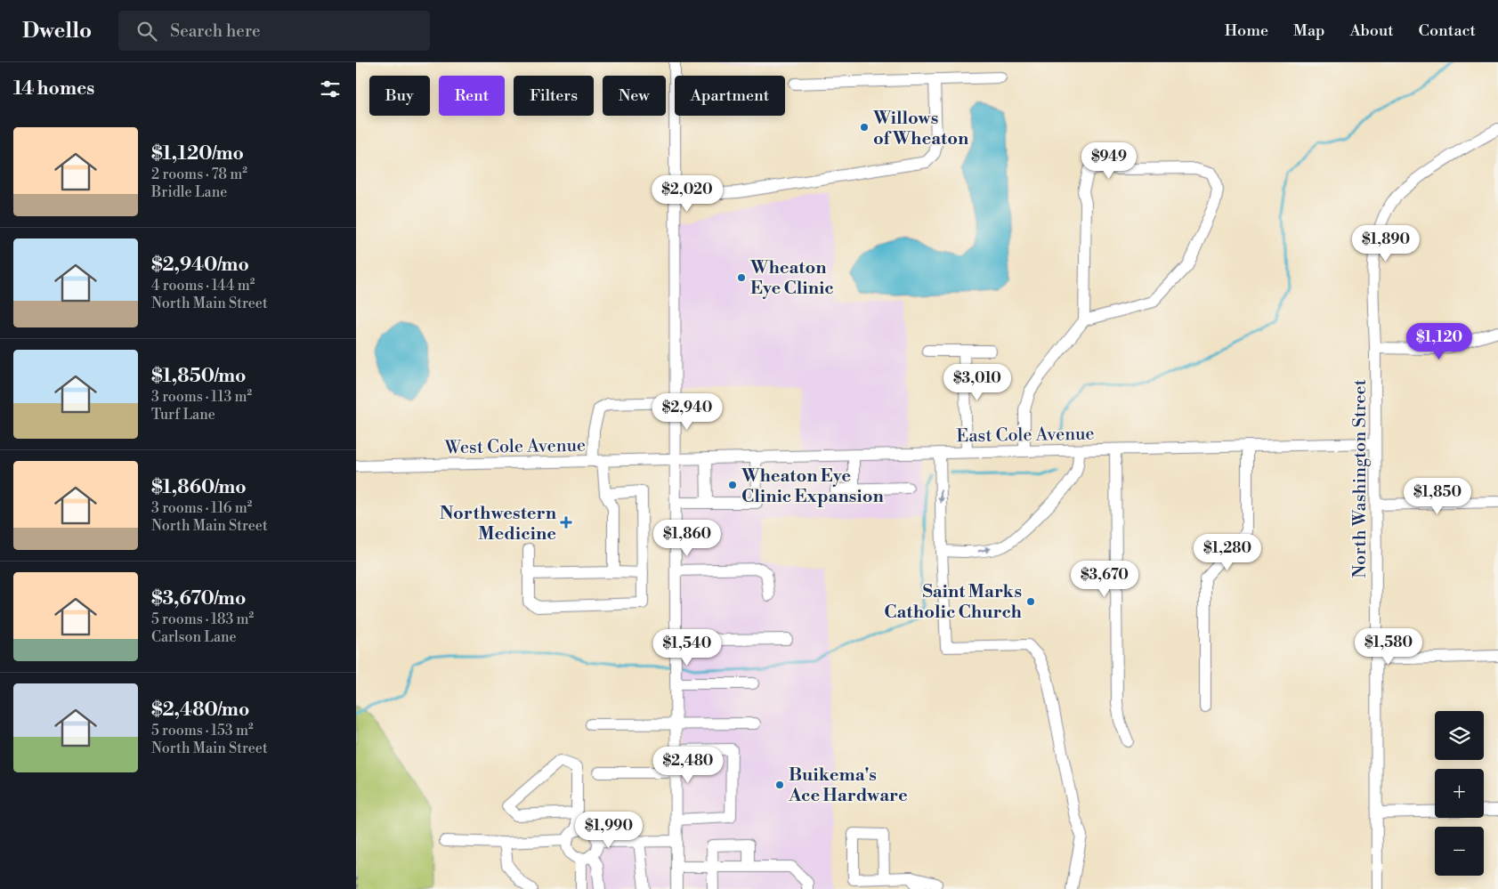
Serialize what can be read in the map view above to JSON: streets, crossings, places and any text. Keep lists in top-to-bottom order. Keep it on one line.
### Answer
{"streets":{"street":["East Cole Avenue","West Cole Avenue","North Washington Street"]},"crossings":[["East Cole Avenue","West Cole Avenue"],["East Cole Avenue","North Washington Street"]],"places":{"other":["Willows of Wheaton","Wheaton Eye Clinic","Wheaton Eye Clinic Expansion","Saint Marks Catholic Church","Buikema's Ace Hardware"],"health":["Northwestern Medicine"]},"page":{"header":"Dwello","search":"Search here","nav":["Home","Map","About","Contact"],"heading":"14 homes","chip":["Buy","Rent","Filters","New","Apartment"],"list":[{"name":"$1,120/mo","note":"2 rooms · 78 m² · Bridle Lane"},{"name":"$2,940/mo","note":"4 rooms · 144 m² · North Main Street"},{"name":"$1,850/mo","note":"3 rooms · 113 m² · Turf Lane"},{"name":"$1,860/mo","note":"3 rooms · 116 m² · North Main Street"},{"name":"$3,670/mo","note":"5 rooms · 183 m² · Carlson Lane"},{"name":"$2,480/mo","note":"5 rooms · 153 m² · North Main Street"}],"price":["$949","$2,020","$1,890","$1,120","$3,010","$2,940","$1,850","$1,860","$1,280","$3,670","$1,580","$1,540","$2,480","$1,990"],"map_buttons":["+","−"]}}
